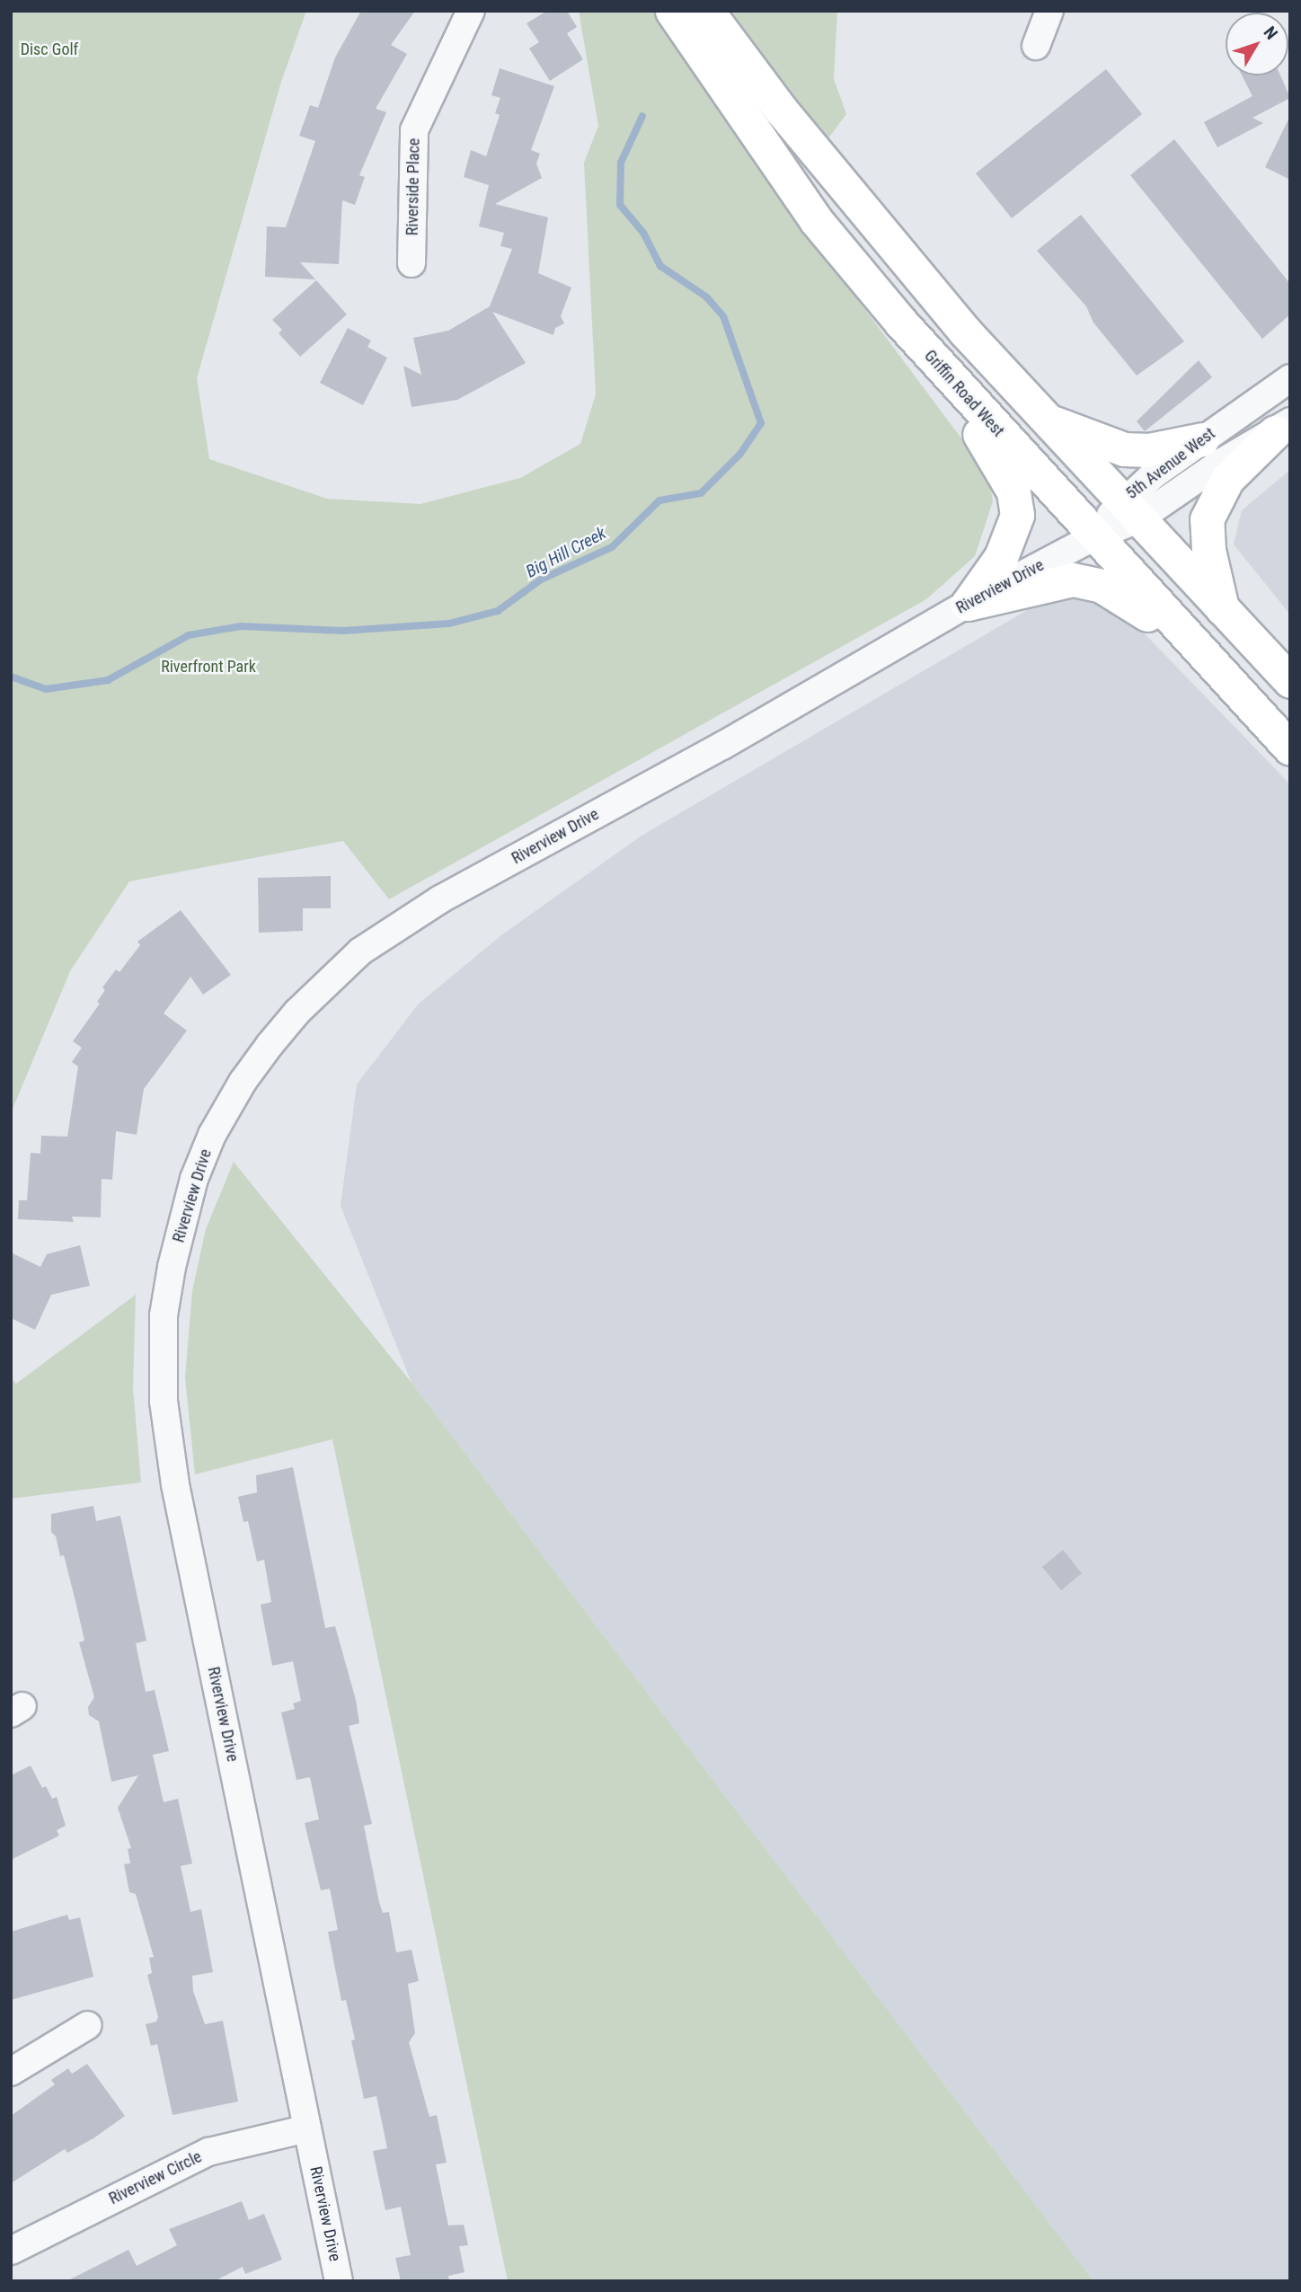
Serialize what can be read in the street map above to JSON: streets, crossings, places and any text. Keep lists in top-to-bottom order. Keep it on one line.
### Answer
{"streets":{"main road":["Griffin Road West"],"street":["Riverside Place","5th Avenue West","Riverview Drive","Riverview Circle"]},"crossings":[["Griffin Road West","5th Avenue West"],["Griffin Road West","Riverview Drive"],["5th Avenue West","Riverview Drive"],["Riverview Drive","Riverview Circle"]],"water":["Big Hill Creek"],"parks":["Disc Golf","Riverfront Park"],"north":"top right"}
